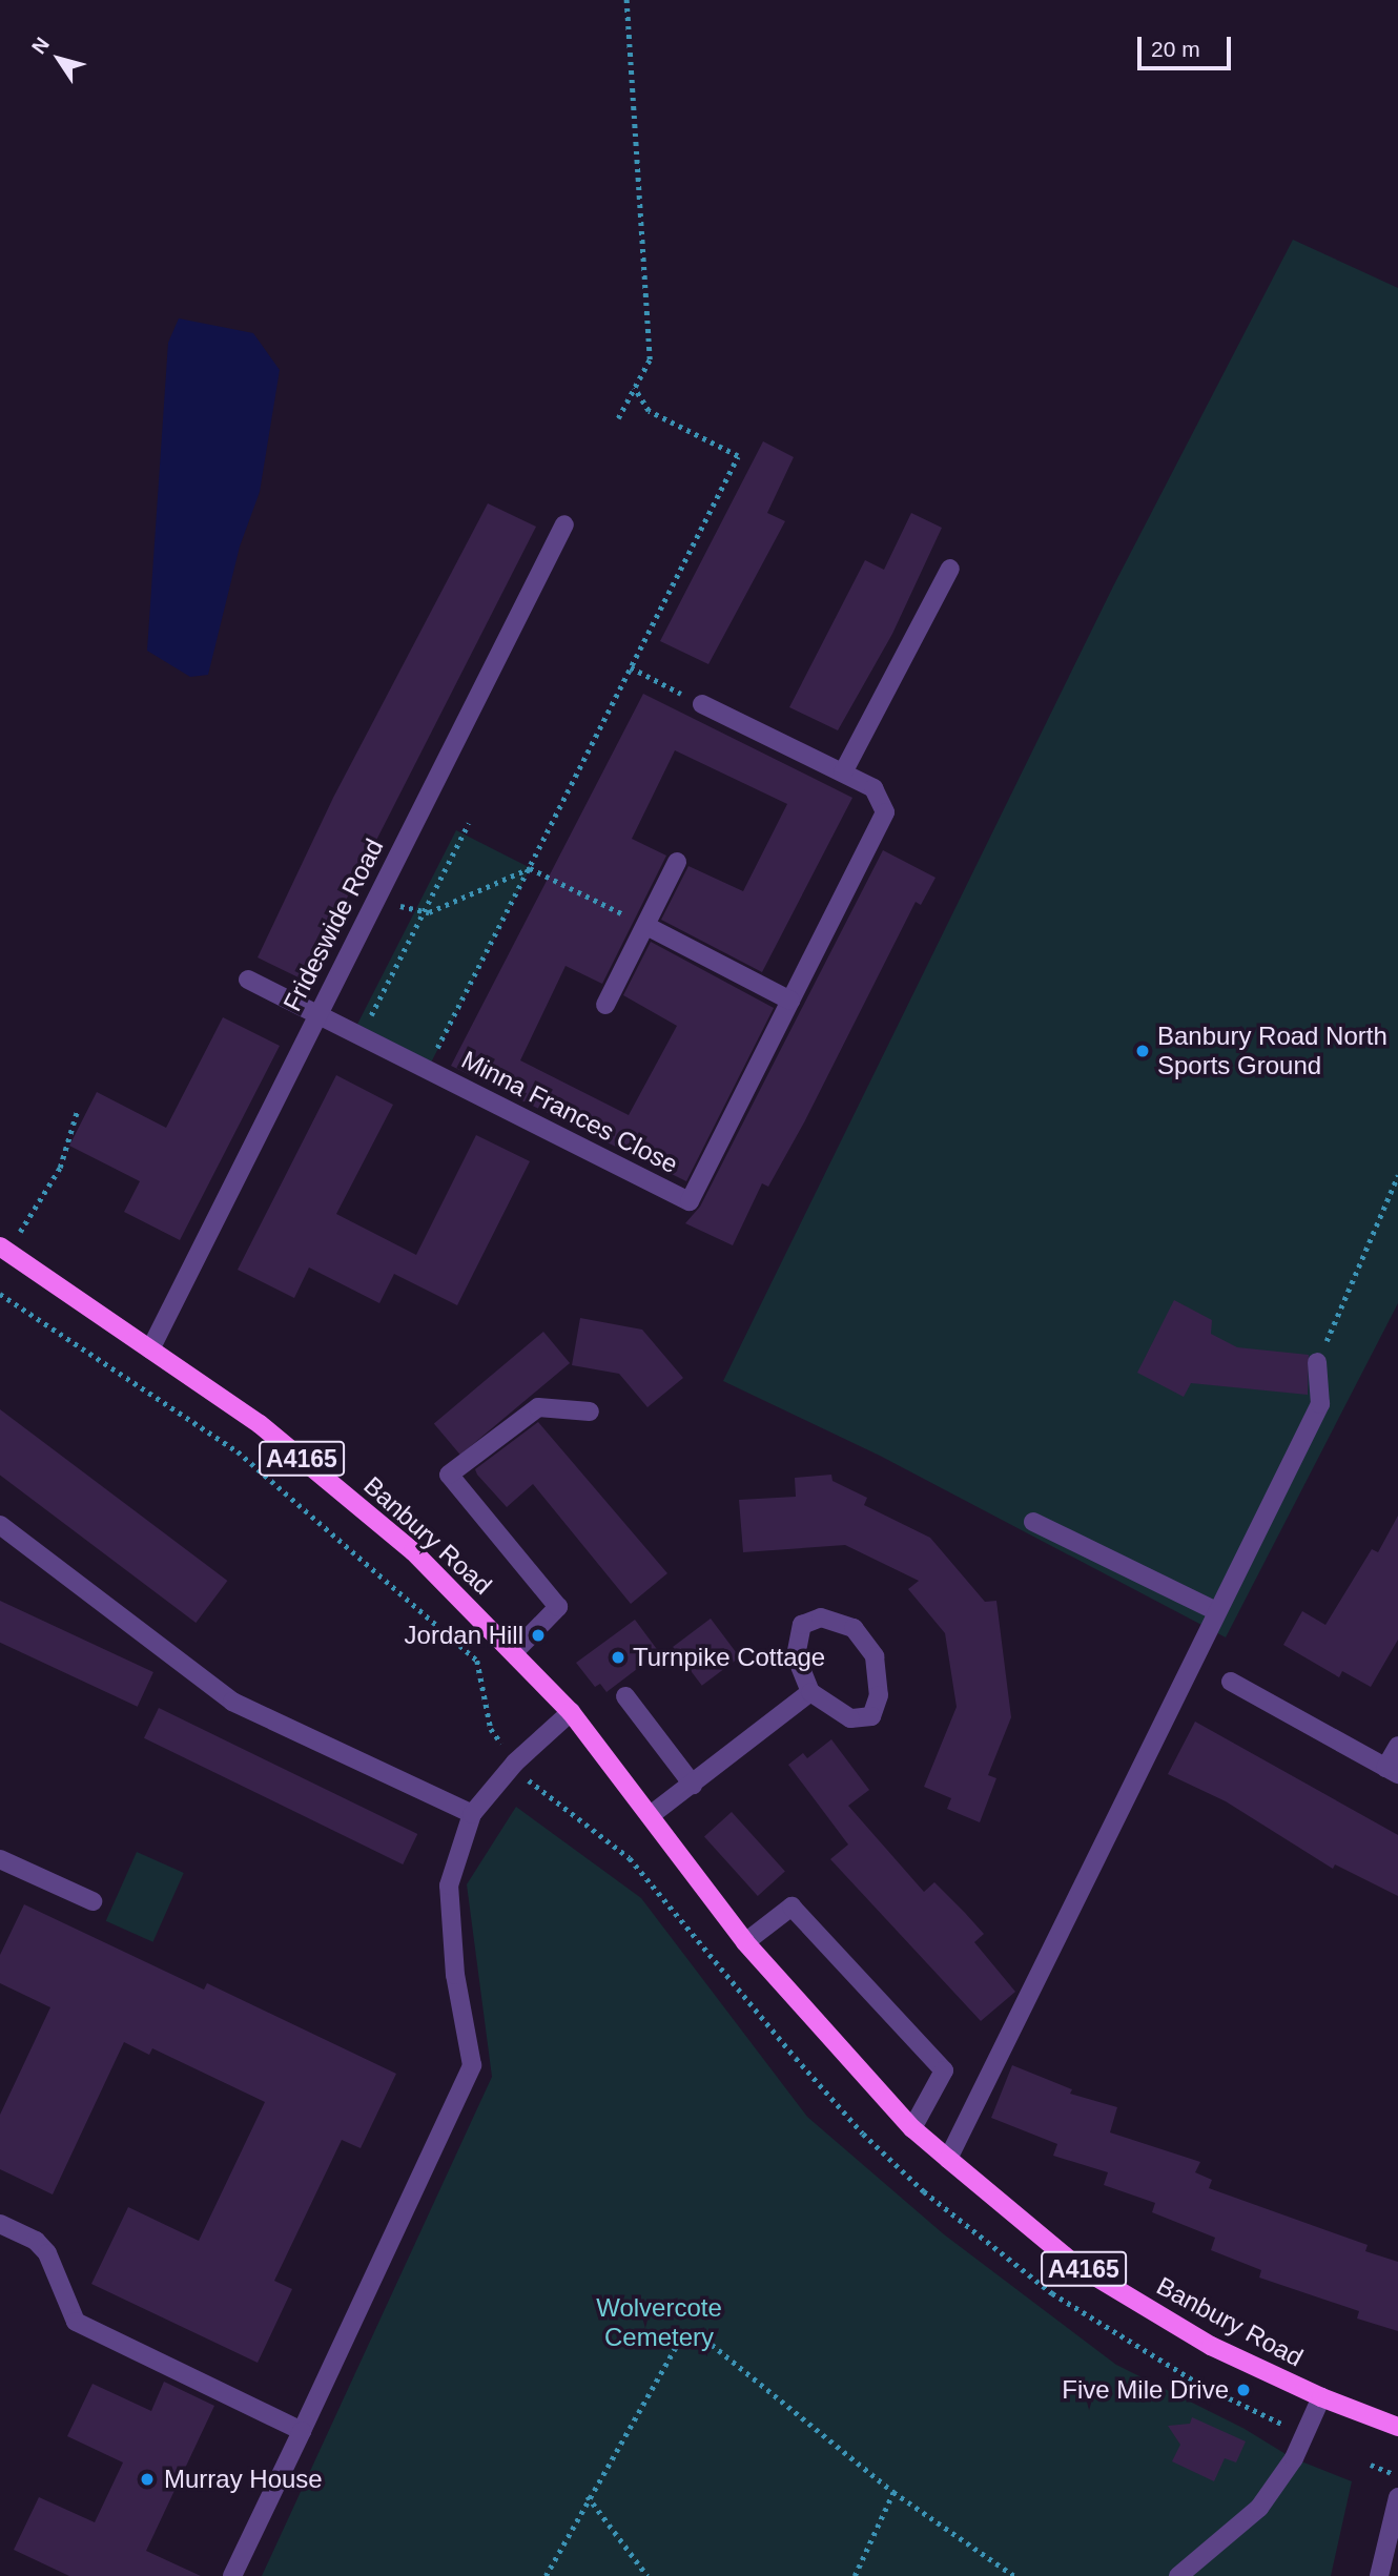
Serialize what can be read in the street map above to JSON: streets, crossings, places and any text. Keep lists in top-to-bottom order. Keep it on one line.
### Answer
{"streets":{"main road":["A4165","Banbury Road"],"street":["Frideswide Road","Minna Frances Close"]},"crossings":[["Frideswide Road","Minna Frances Close"],["Frideswide Road","Banbury Road"]],"parks":["Wolvercote Cemetery"],"places":["Banbury Road North Sports Ground","Jordan Hill","Turnpike Cottage","Five Mile Drive","Murray House"],"scale_bar":"20 m","north":"top left"}
